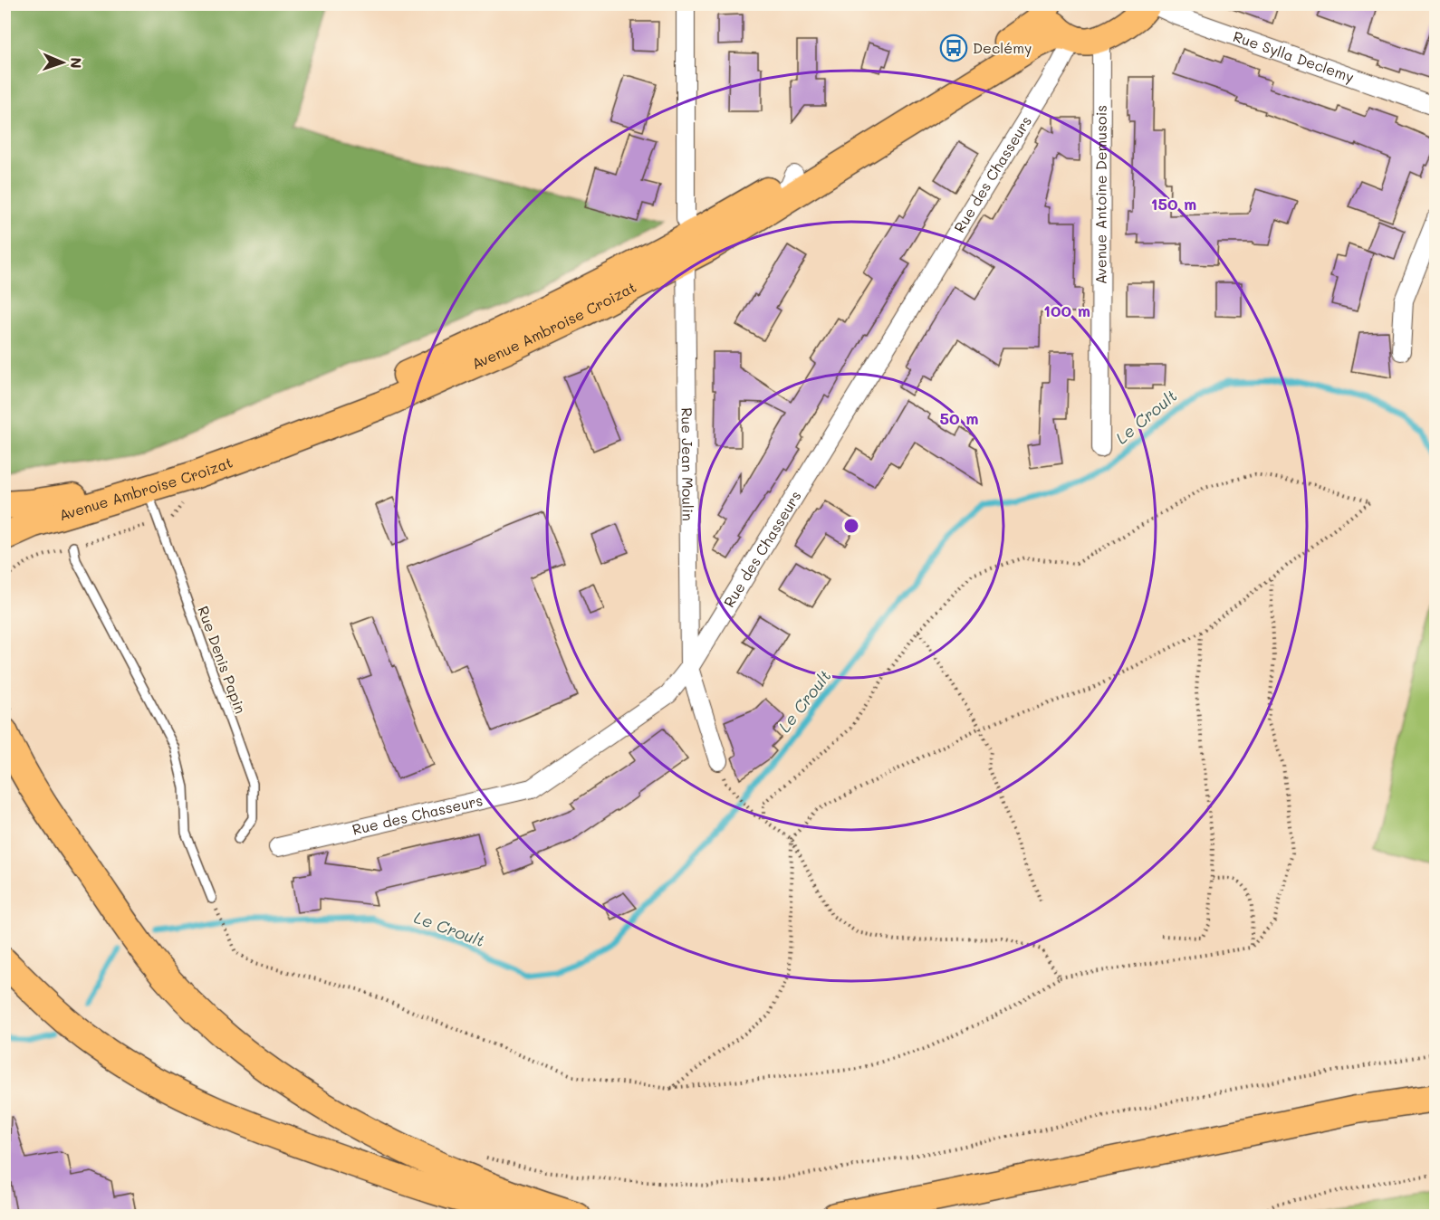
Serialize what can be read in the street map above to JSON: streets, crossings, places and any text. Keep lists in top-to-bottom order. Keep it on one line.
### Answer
{"streets":{"main road":["Avenue Ambroise Croizat"],"street":["Rue Sylla Declemy","Rue des Chasseurs","Avenue Antoine Demusois","Rue Jean Moulin"],"lane":["Rue Denis Papin"]},"crossings":[["Rue des Chasseurs","Avenue Ambroise Croizat"],["Rue des Chasseurs","Rue Jean Moulin"],["Avenue Antoine Demusois","Avenue Ambroise Croizat"],["Avenue Ambroise Croizat","Rue Jean Moulin"],["Avenue Ambroise Croizat","Rue Denis Papin"]],"water":["Le Croult"],"places":{"bus stop":["Declémy"]},"north":"right","rings":["150 m","100 m","50 m"]}
